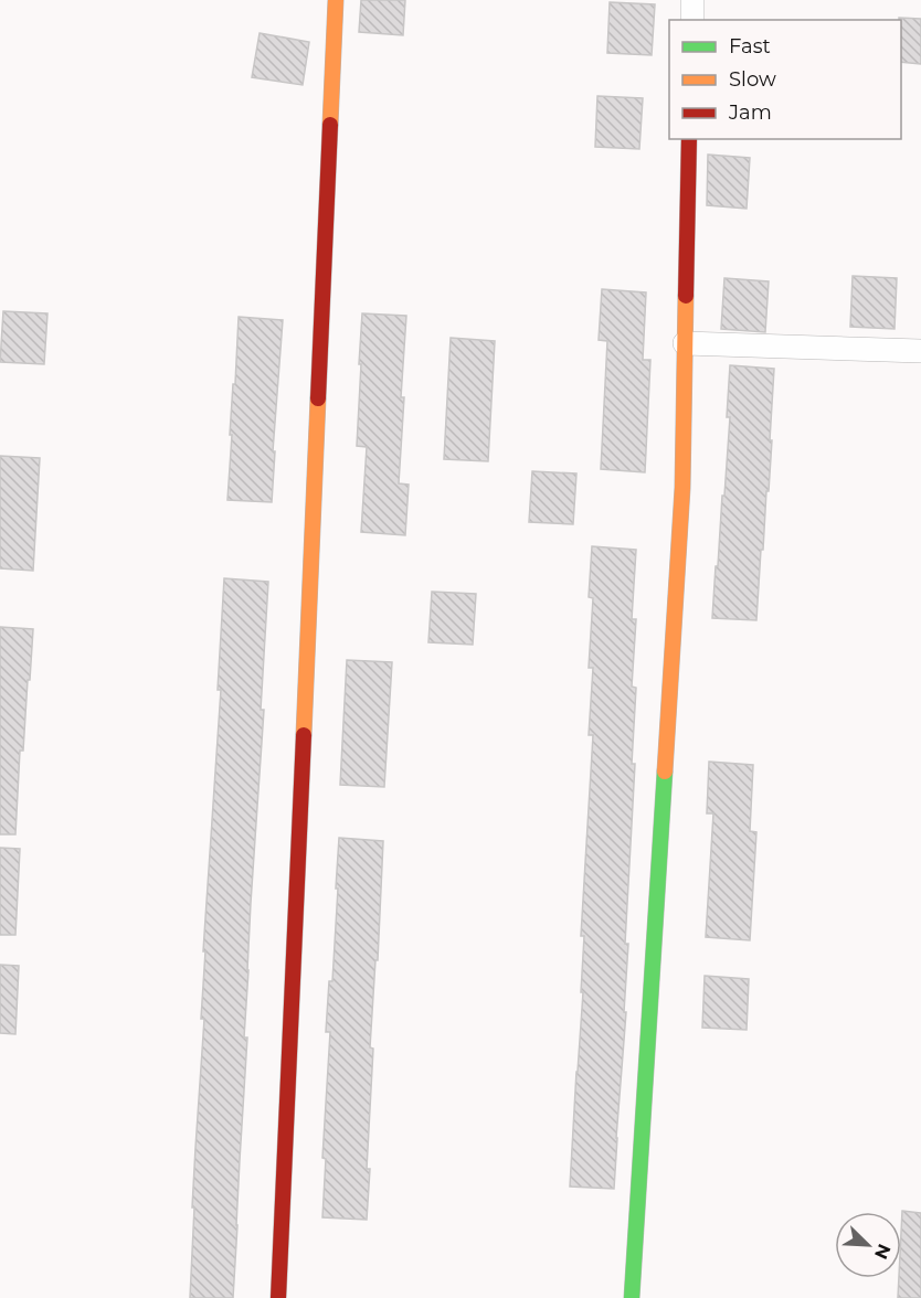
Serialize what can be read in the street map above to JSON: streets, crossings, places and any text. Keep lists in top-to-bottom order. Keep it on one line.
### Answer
{"legend":["Fast","Slow","Jam"],"north":"bottom right"}
